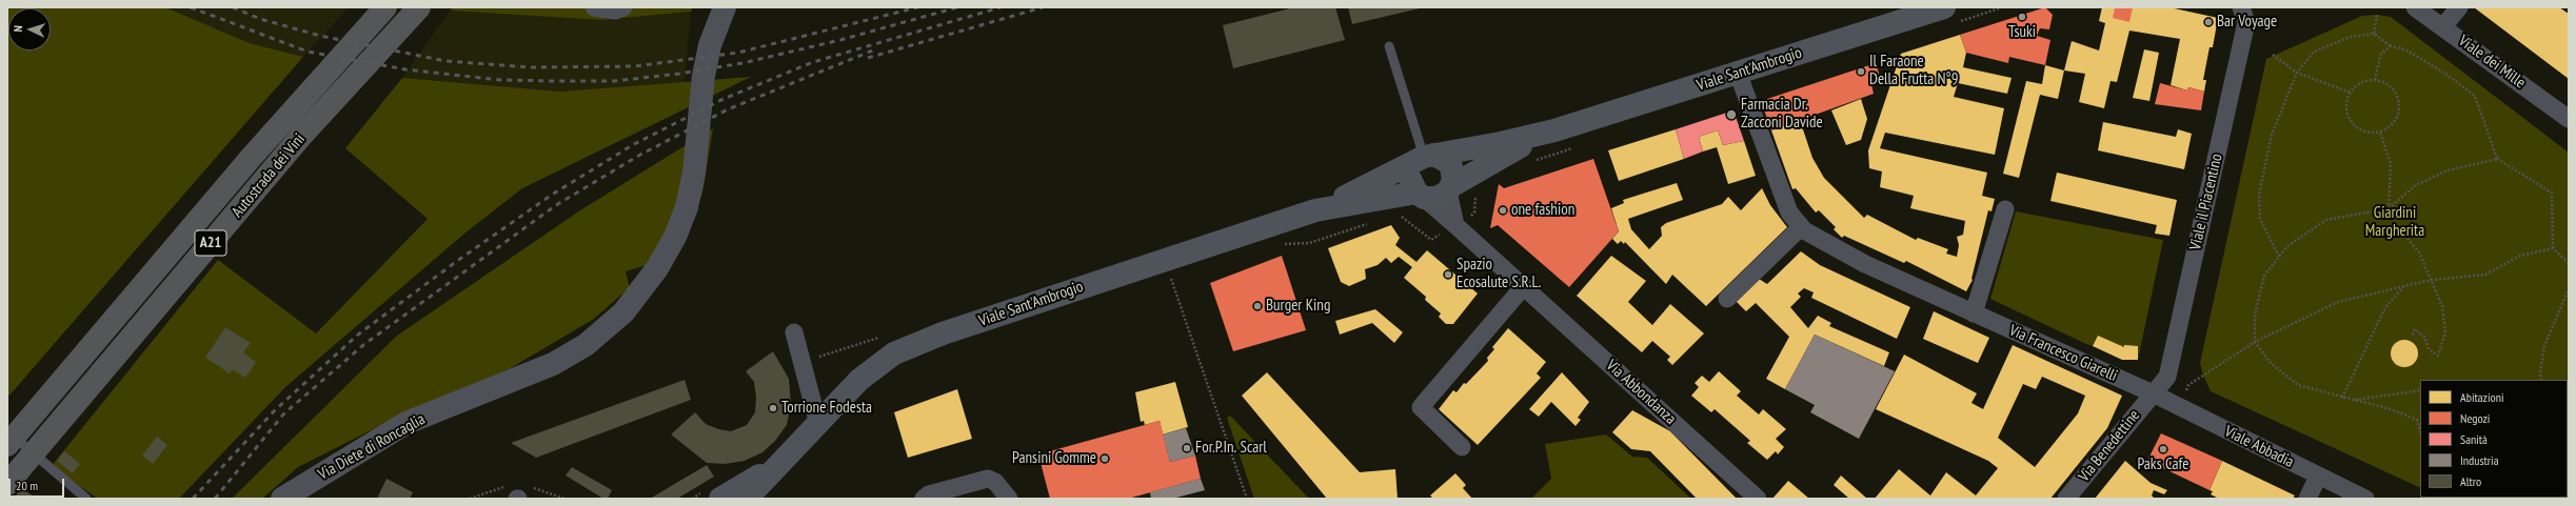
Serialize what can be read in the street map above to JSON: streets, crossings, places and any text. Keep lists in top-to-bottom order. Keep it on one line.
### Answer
{"streets":{"highway":["Autostrada dei Vini","A21"],"main road":["Viale Sant'Ambrogio","Via Diete di Roncaglia"],"street":["Viale dei Mille","Viale il Piacentino","Via Francesco Giarelli","Via Abbondanza","Via Benedettine","Viale Abbadia"]},"crossings":[["Viale Sant'Ambrogio","Via Francesco Giarelli"],["Viale Sant'Ambrogio","Via Abbondanza"],["Viale il Piacentino","Via Francesco Giarelli"],["Viale il Piacentino","Via Benedettine"],["Viale il Piacentino","Viale Abbadia"],["Via Francesco Giarelli","Via Benedettine"],["Via Francesco Giarelli","Viale Abbadia"],["Via Benedettine","Viale Abbadia"]],"parks":["Giardini Margherita"],"places":["Tsuki","Bar Voyage","Il Faraone Della Frutta N°9","Farmacia Dr. Zacconi Davide","one fashion","Spazio Ecosalute S.R.L.","Burger King","Torrione Fodesta","For.P.In. Scarl","Paks Cafe","Pansini Gomme"],"legend":["Abitazioni","Negozi","Sanità","Industria","Altro"],"scale_bar":"20 m","north":"left"}
